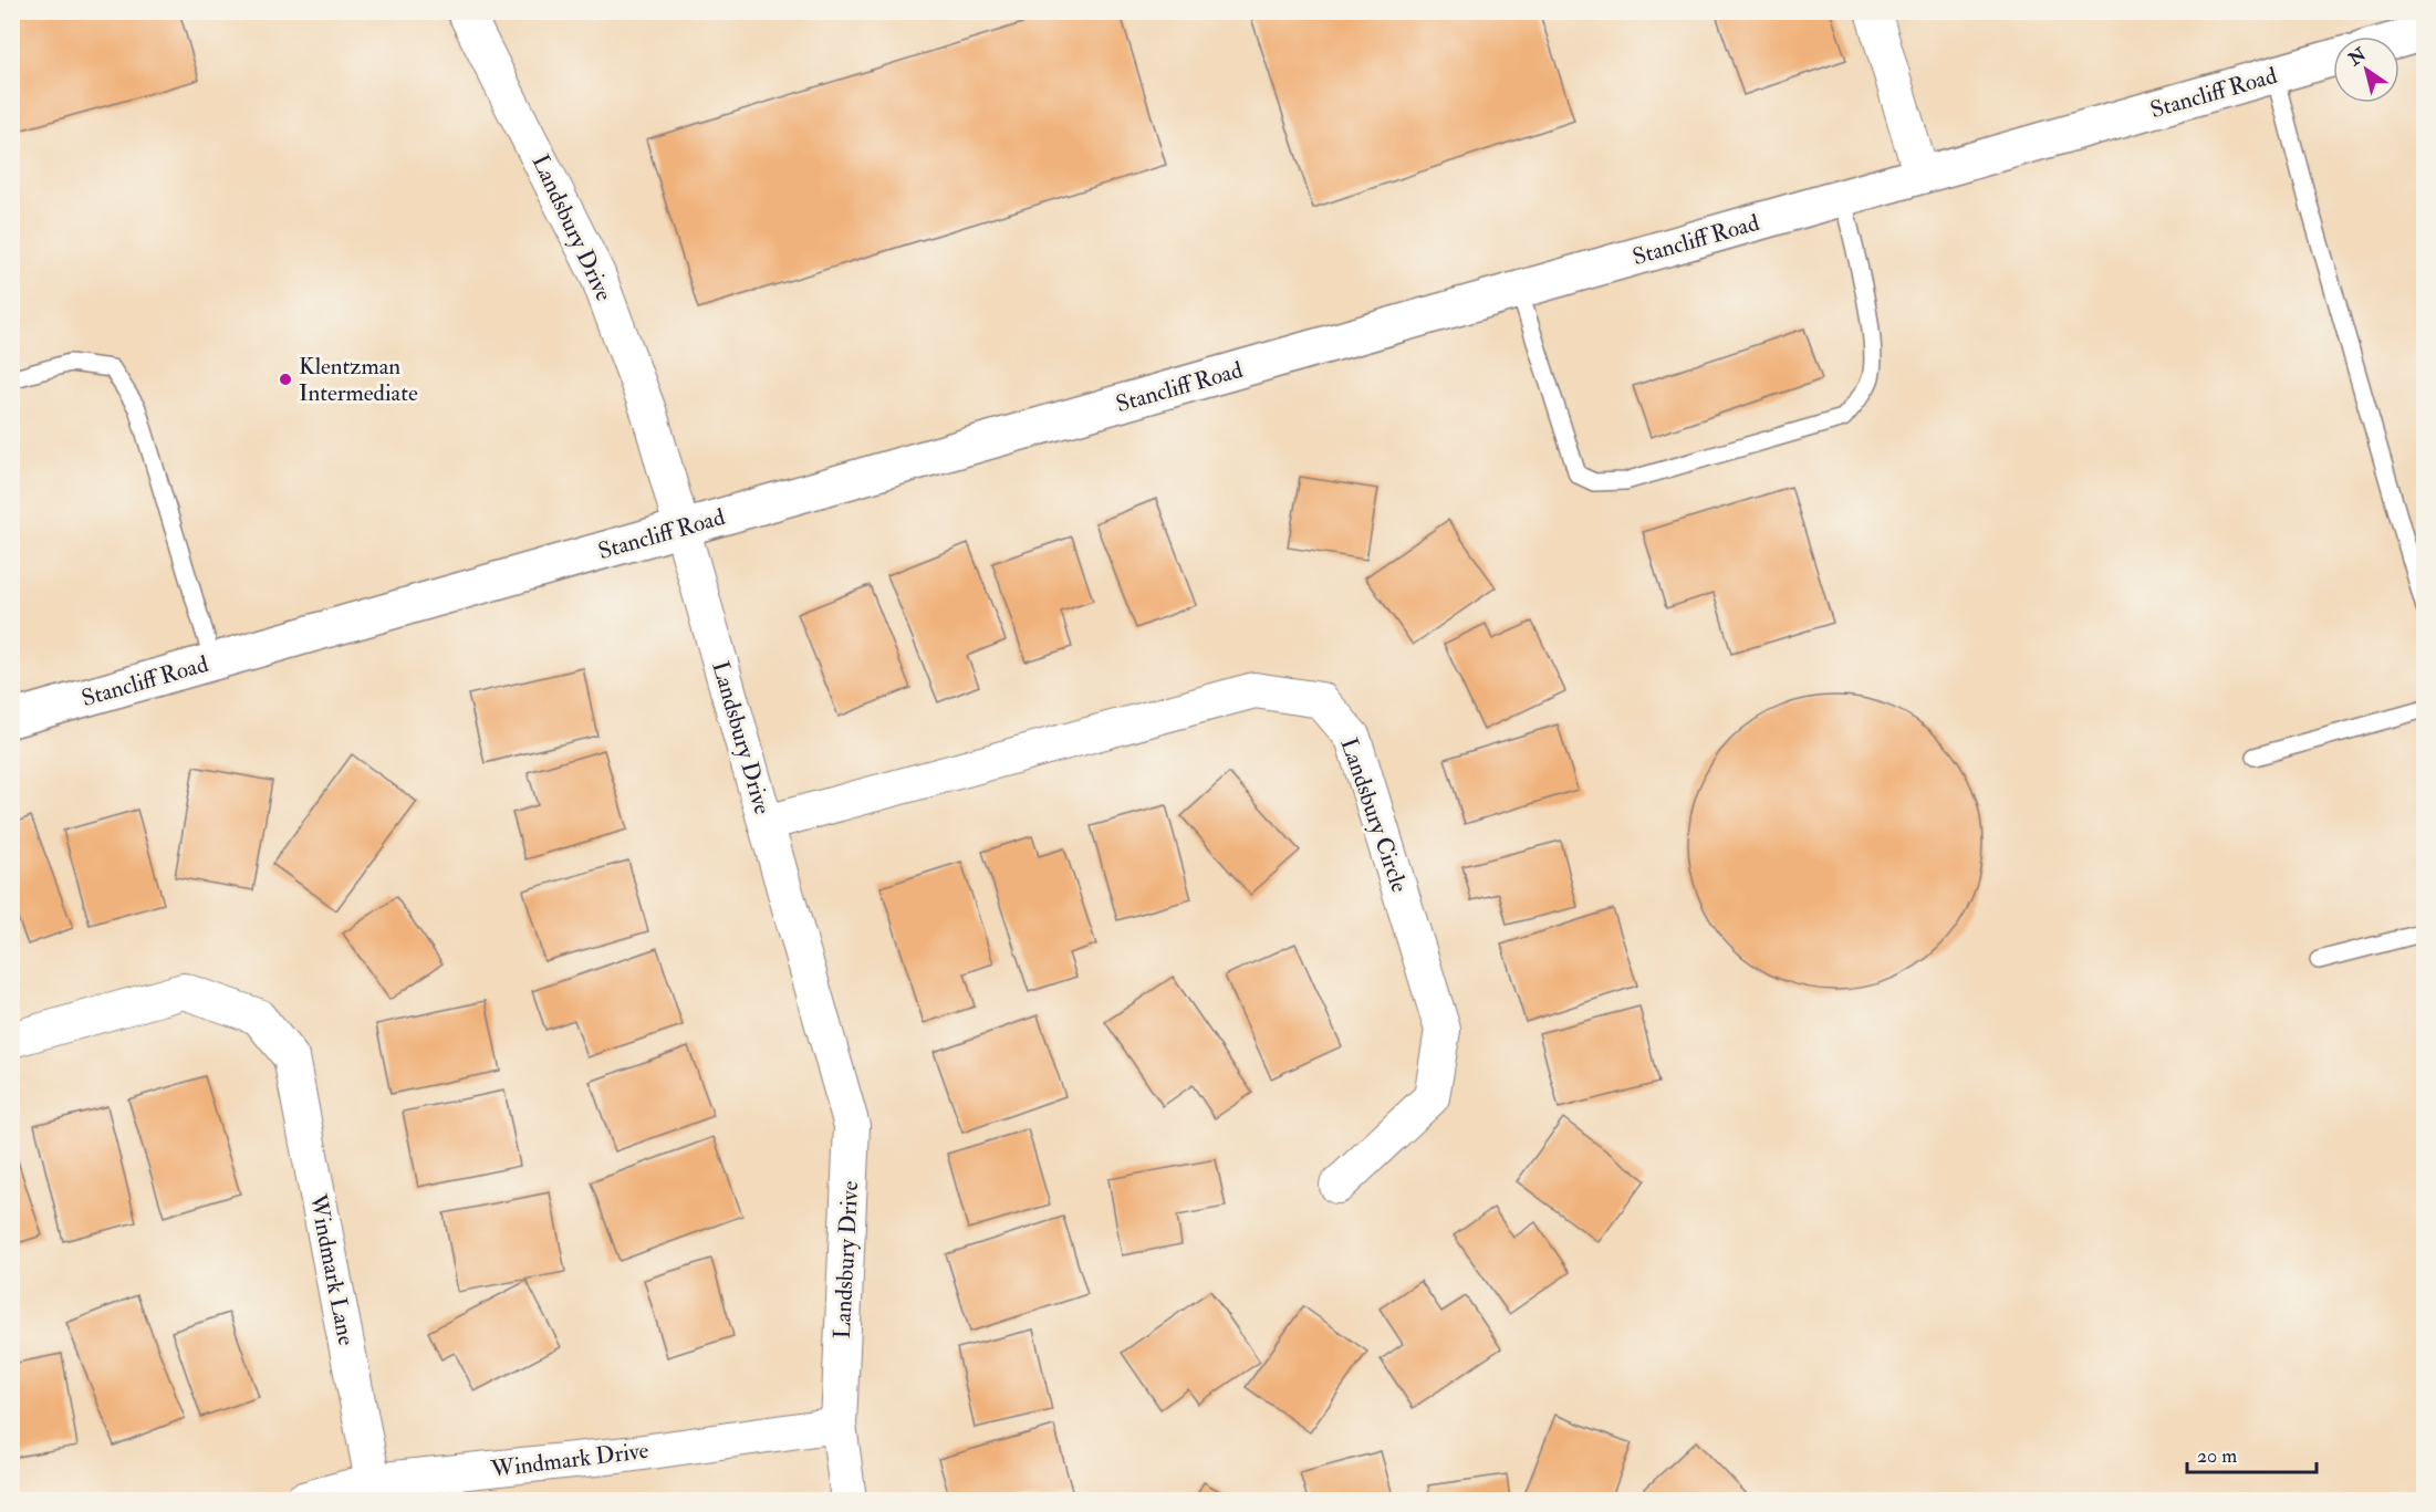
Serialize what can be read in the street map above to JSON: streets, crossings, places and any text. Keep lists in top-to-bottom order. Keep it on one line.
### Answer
{"streets":{"street":["Stancliff Road","Landsbury Drive","Landsbury Circle","Windmark Lane","Windmark Drive"]},"crossings":[["Stancliff Road","Landsbury Drive"],["Landsbury Drive","Landsbury Circle"],["Landsbury Drive","Windmark Drive"],["Windmark Lane","Windmark Drive"]],"places":["Klentzman Intermediate"],"scale_bar":"20 m","north":"top left"}
